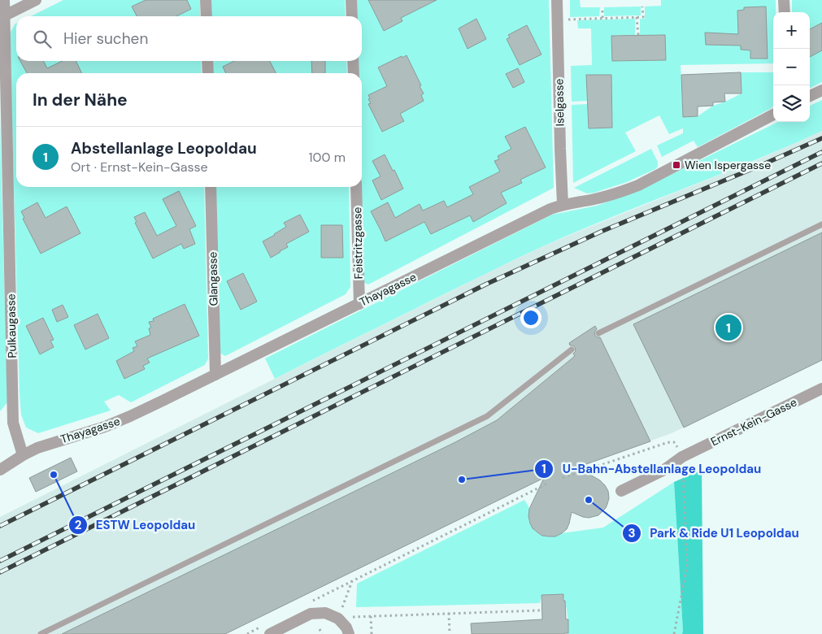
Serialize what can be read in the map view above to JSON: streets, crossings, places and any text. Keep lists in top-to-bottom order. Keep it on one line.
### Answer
{"streets":{"street":["Iselgasse","Feistritzgasse","Glangasse","Thayagasse","Pulkaugasse","Ernst-Kein-Gasse"]},"crossings":[["Iselgasse","Thayagasse"],["Feistritzgasse","Thayagasse"],["Glangasse","Thayagasse"],["Thayagasse","Pulkaugasse"]],"places":{"transit":["Wien Ispergasse"],"other":["ESTW Leopoldau","U-Bahn-Abstellanlage Leopoldau","Park & Ride U1 Leopoldau"]},"page":{"map_buttons":["+","−"],"search":"Hier suchen","heading":"In der Nähe","list":[{"mark":"1","name":"Abstellanlage Leopoldau","note":"Ort · Ernst-Kein-Gasse","value":"100 m"}],"pins":"1"}}
